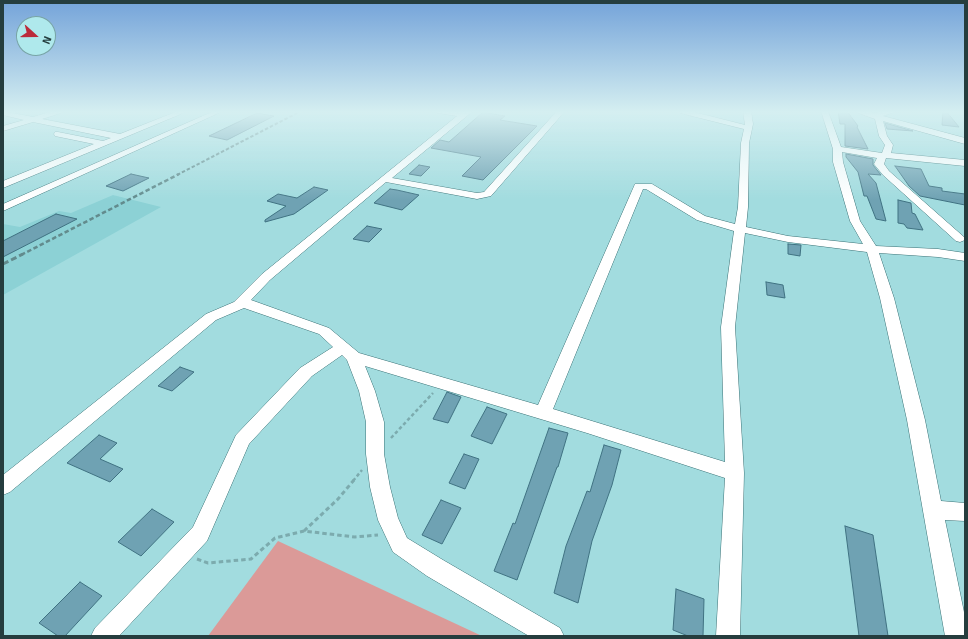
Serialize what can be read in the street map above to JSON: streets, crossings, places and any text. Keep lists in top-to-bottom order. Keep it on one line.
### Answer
{"north":"right"}
